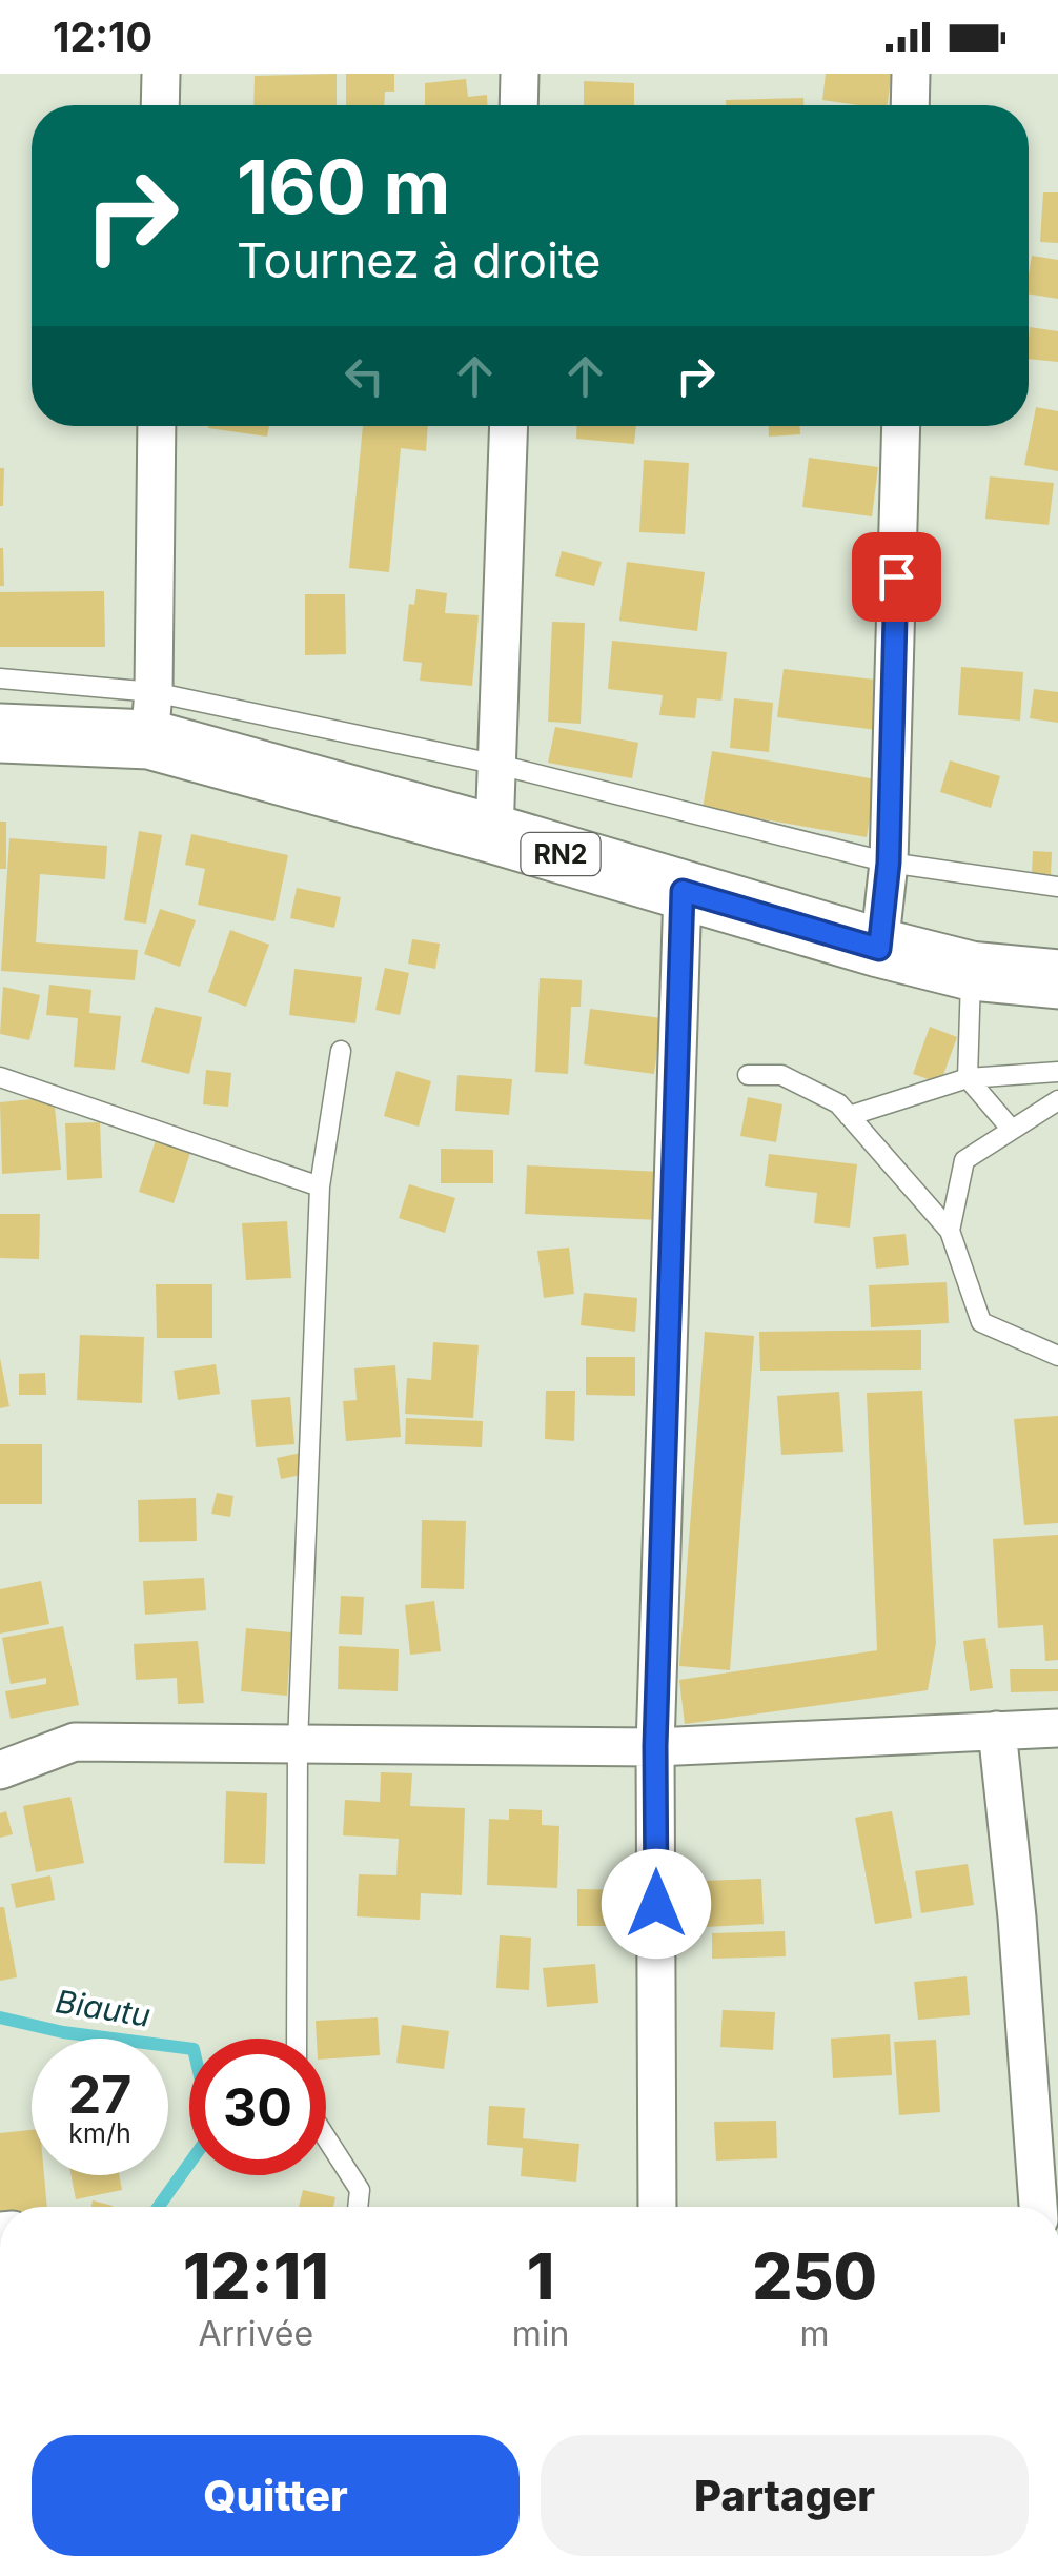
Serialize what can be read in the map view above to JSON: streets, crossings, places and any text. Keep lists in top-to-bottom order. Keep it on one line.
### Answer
{"streets":{"highway":["RN2"]},"water":["Biautu"],"page":{"status":"12:10","turn":["160 m","Tournez à droite"],"speed":"27 km/h","limit":"30","eta":["12:11","Arrivée","1","min","250","m"],"buttons":["Quitter","Partager"]}}
